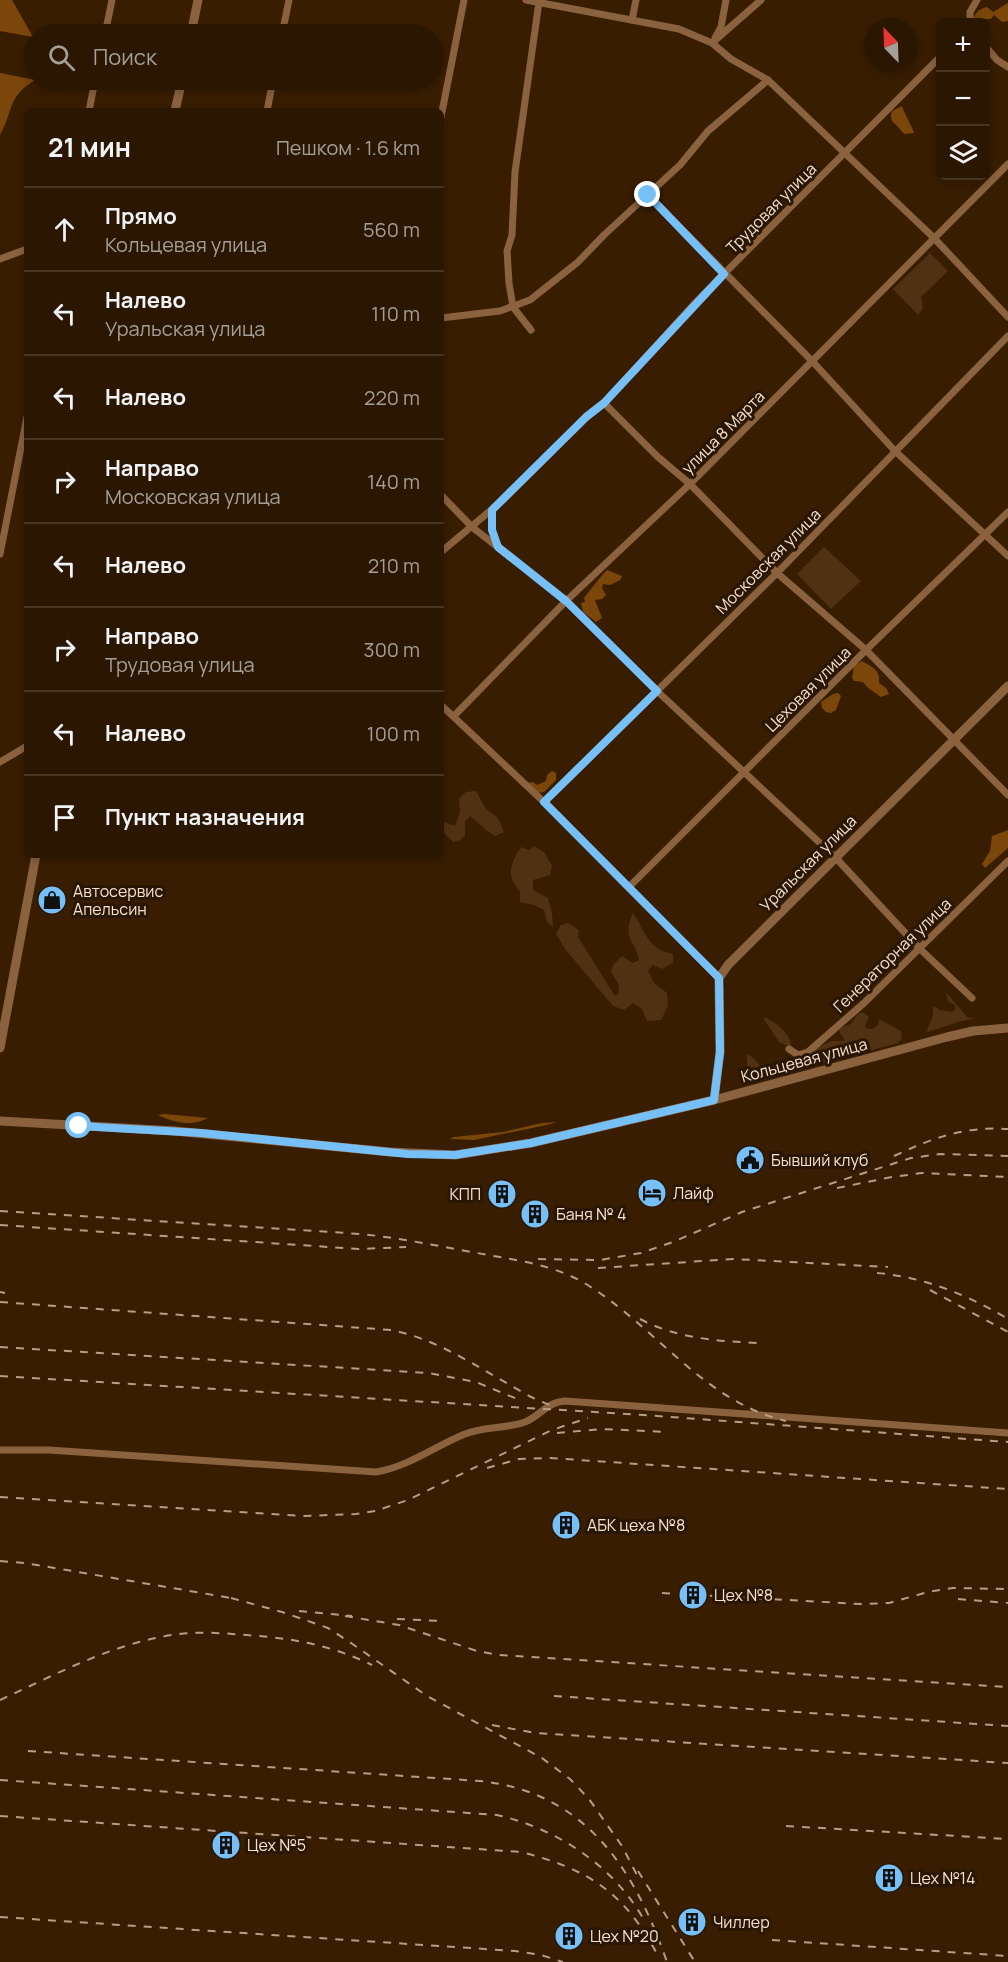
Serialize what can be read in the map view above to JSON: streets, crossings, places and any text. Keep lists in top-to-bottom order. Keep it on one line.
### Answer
{"streets":{"street":["Трудовая улица","улица 8 Марта","Московская улица","Цеховая улица","Уральская улица","Генераторная улица","Кольцевая улица"]},"places":{"shop":["Автосервис Апельсин"],"public building":["Бывший клуб"],"hotel":["Лайф"],"building":["КПП","Баня № 4","АБК цеха №8","Цех №8","Цех №5","Цех №14","Чиллер","Цех №20"]},"north":"top left","page":{"map_buttons":["+","−"],"search":"Поиск","heading":["21 мин","Пешком · 1.6 km"],"list":[["Прямо","Кольцевая улица","560 m"],["Налево","Уральская улица","110 m"],["Налево","220 m"],["Направо","Московская улица","140 m"],["Налево","210 m"],["Направо","Трудовая улица","300 m"],["Налево","100 m"],"Пункт назначения"]}}
